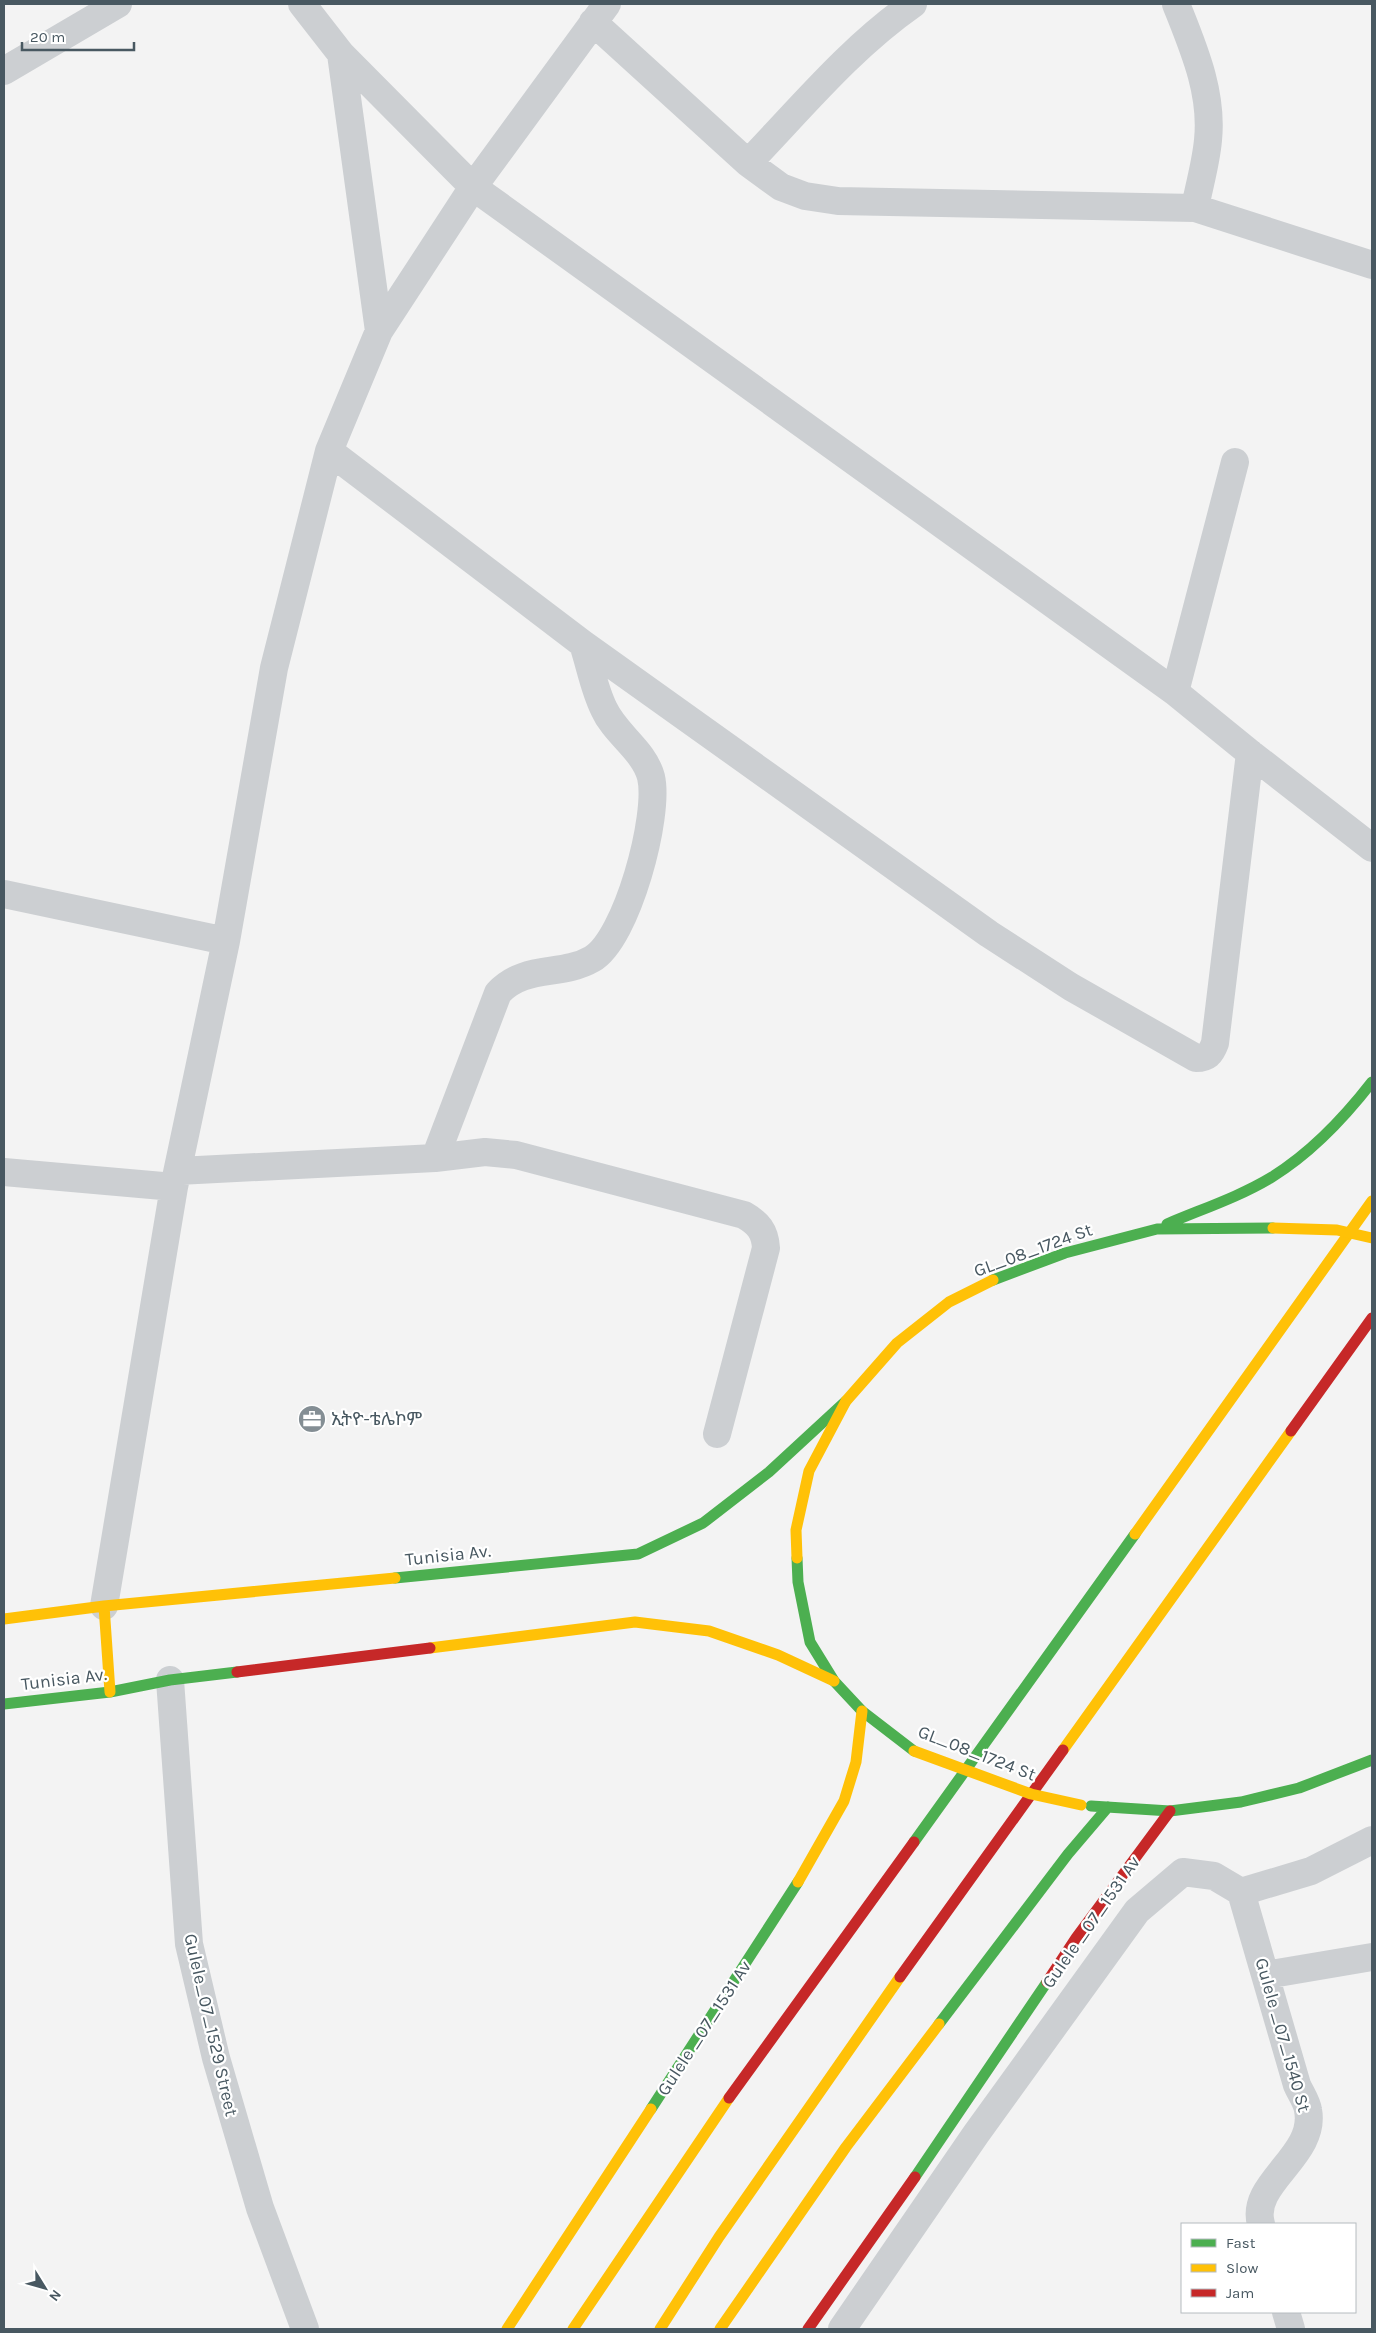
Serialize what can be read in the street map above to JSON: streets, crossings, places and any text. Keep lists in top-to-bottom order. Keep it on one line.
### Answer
{"streets":{"main road":["GL_08_1724 St","Tunisia Av.","Gulele _07_1531 Av"],"street":["Gulele_07_1529 Street","Gulele _07_1540 St"]},"crossings":[["GL_08_1724 St","Tunisia Av."],["GL_08_1724 St","Gulele _07_1531 Av"],["Tunisia Av.","Gulele_07_1529 Street"],["Gulele _07_1531 Av","Gulele _07_1540 St"]],"places":{"office":["ኢትዮ-ቴሌኮም"]},"legend":["Fast","Slow","Jam"],"scale_bar":"20 m","north":"bottom right"}
